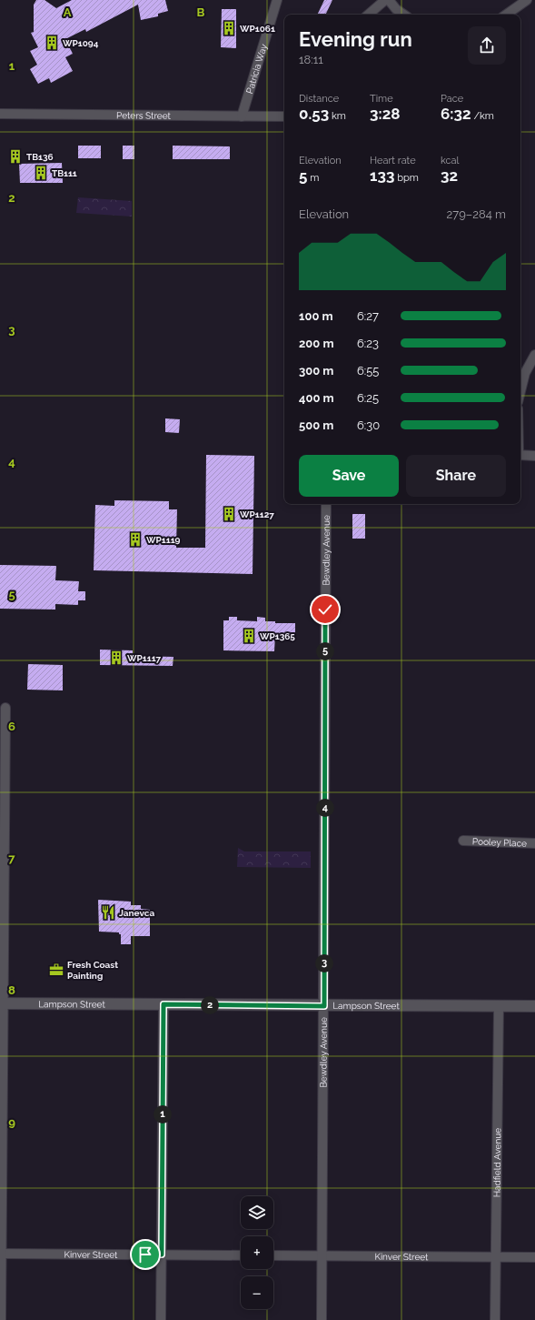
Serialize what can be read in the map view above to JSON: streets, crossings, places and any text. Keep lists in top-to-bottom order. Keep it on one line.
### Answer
{"streets":{"street":["Patricia Way","Peters Street","Bewdley Avenue","Pooley Place","Lampson Street","Hadfield Avenue","Kinver Street"]},"crossings":[["Patricia Way","Peters Street"],["Bewdley Avenue","Lampson Street"],["Bewdley Avenue","Kinver Street"],["Lampson Street","Hadfield Avenue"],["Hadfield Avenue","Kinver Street"]],"places":{"building":["WP1061","WP1094","TB136","TB111","WP1127","WP1119","WP1365","WP1117"],"restaurant":["Janevca"],"office":["Fresh Coast Painting"]},"page":{"heading":["Evening run","18:11"],"stats":[["Distance","0.53 km"],["Time","3:28"],["Pace","6:32 /km"],["Elevation","5 m"],["Heart rate","133 bpm"],["kcal","32"]],"chart":["Elevation","279–284 m"],"list":[{"name":"100 m","note":"6:27"},{"name":"200 m","note":"6:23"},{"name":"300 m","note":"6:55"},{"name":"400 m","note":"6:25"},{"name":"500 m","note":"6:30"}],"buttons":["Save","Share"],"pins":["5","4","3","2","1"],"map_buttons":["+","−"]},"grid":{"columns":["A","B"],"rows":["1","2","3","4","5","6","7","8","9"]}}
